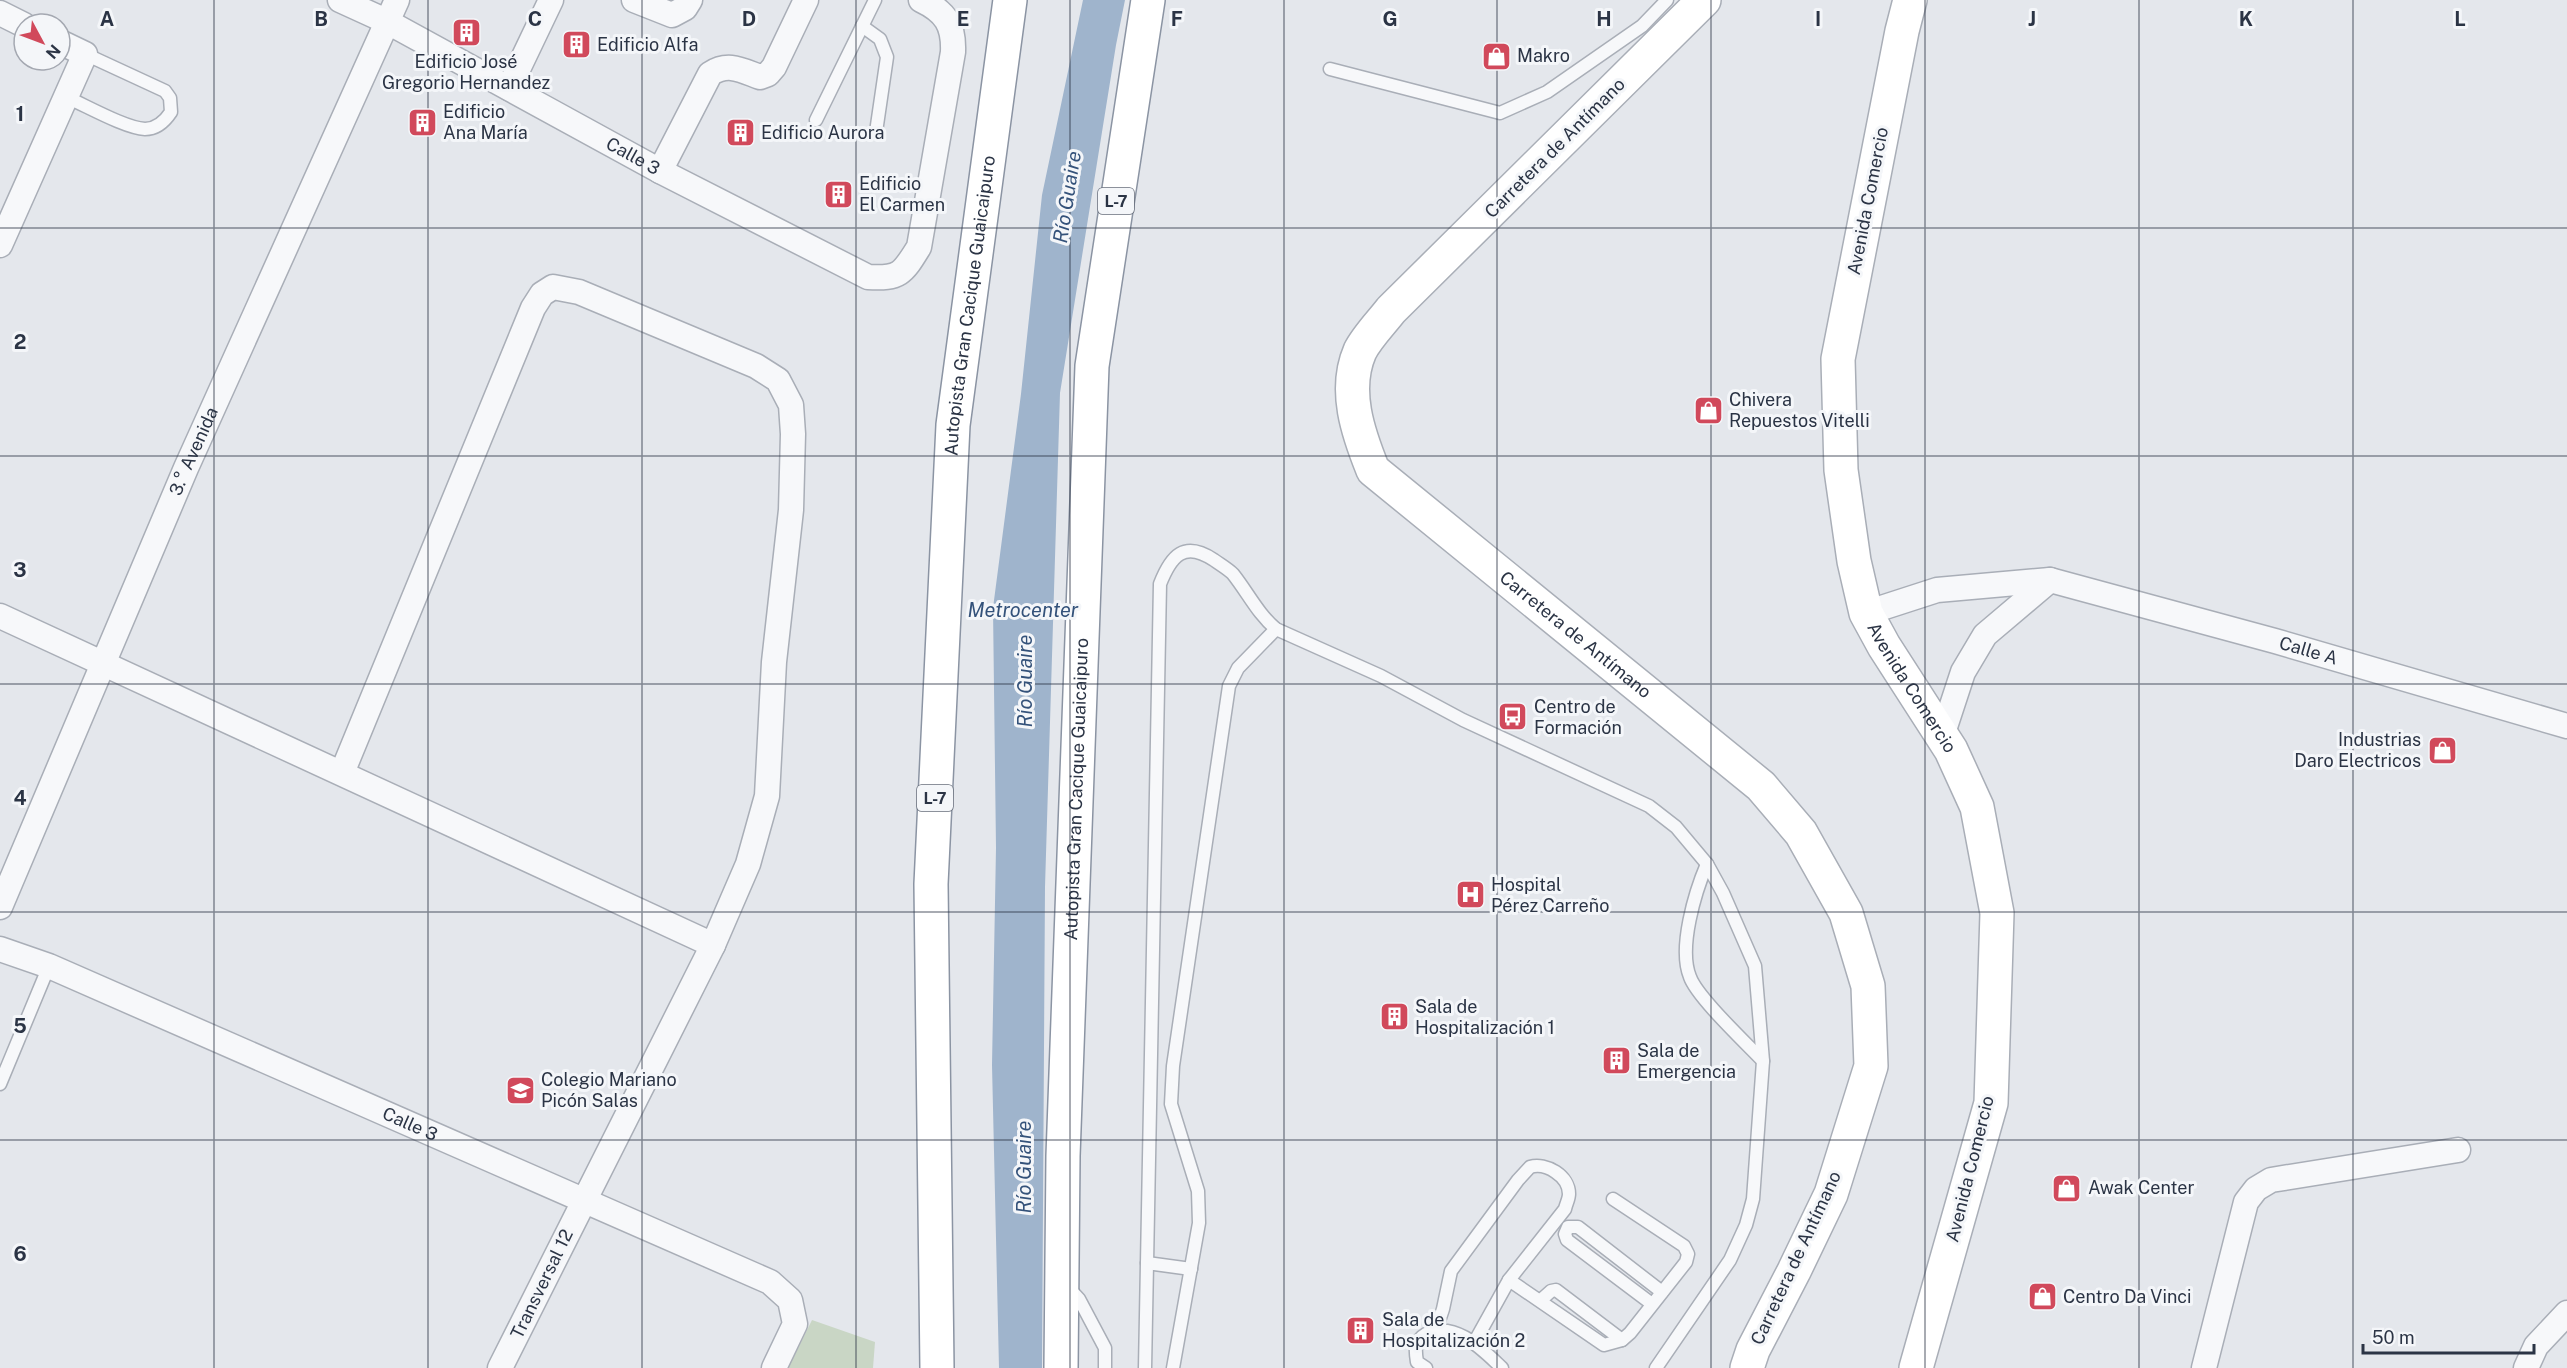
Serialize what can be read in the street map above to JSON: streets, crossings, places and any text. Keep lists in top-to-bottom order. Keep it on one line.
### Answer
{"streets":{"main road":["Carretera de Antímano","L-7","Avenida Comercio","Autopista Gran Cacique Guaicaipuro"],"street":["Calle 3","3.° Avenida","Calle A","Transversal 12"]},"crossings":[["Calle 3","3.° Avenida"],["Calle 3","Transversal 12"],["Avenida Comercio","Calle A"]],"water":["Río Guaire","Metrocenter"],"places":{"building":["Edificio José Gregorio Hernandez","Edificio Alfa","Edificio Ana María","Edificio Aurora","Edificio El Carmen","Sala de Hospitalización 1","Sala de Emergencia","Sala de Hospitalización 2"],"shop":["Makro","Chivera Repuestos Vitelli","Industrias Daro Electricos","Awak Center","Centro Da Vinci"],"bus stop":["Centro de Formación"],"hospital":["Hospital Pérez Carreño"],"school or university":["Colegio Mariano Picón Salas"]},"scale_bar":"50 m","north":"bottom right","grid":{"columns":["A","B","C","D","E","F","G","H","I","J","K","L"],"rows":["1","2","3","4","5","6"]}}
